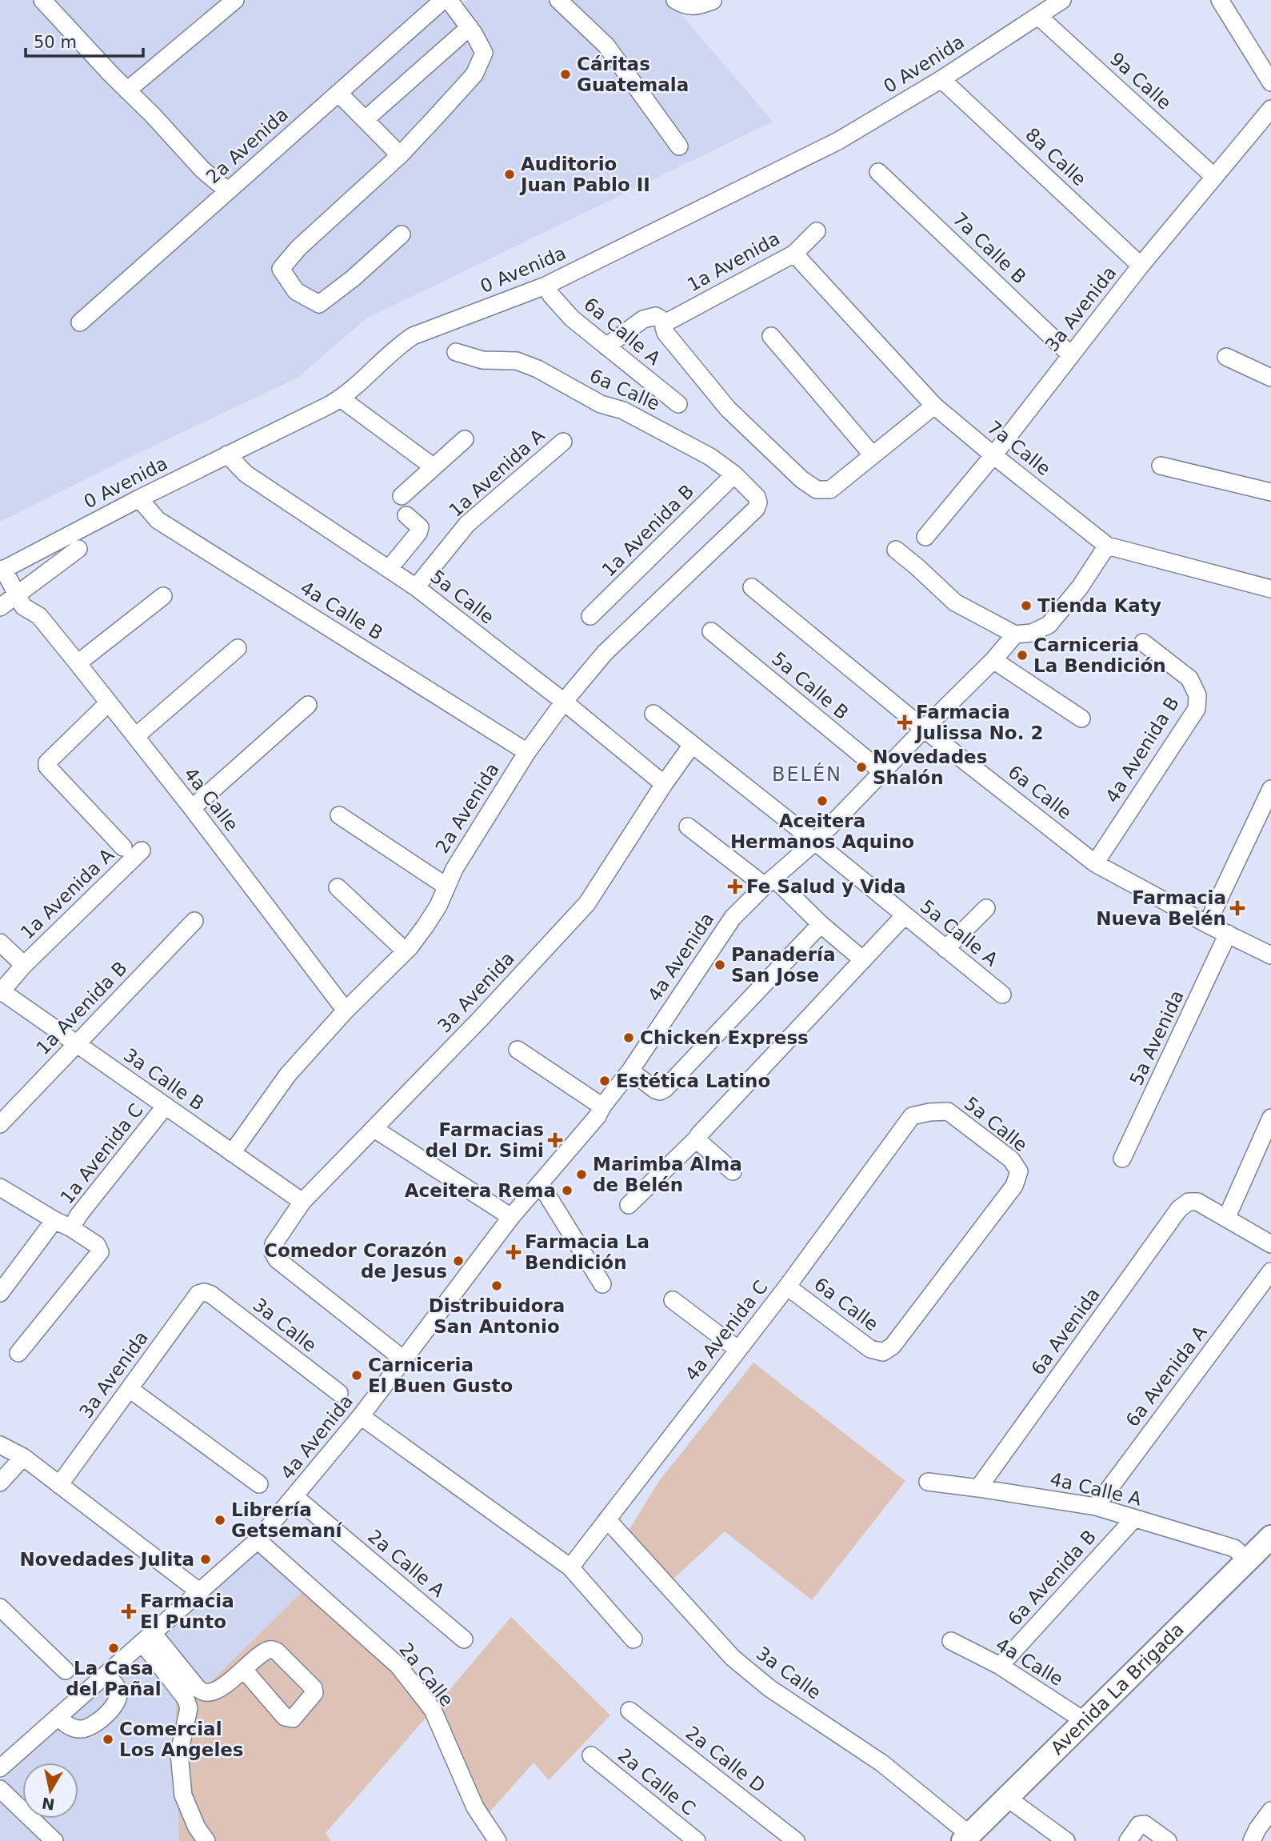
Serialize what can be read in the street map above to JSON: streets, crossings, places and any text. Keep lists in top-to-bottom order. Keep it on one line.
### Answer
{"streets":{"main road":["Avenida La Brigada"],"street":["0 Avenida","9a Calle","2a Avenida","8a Calle","7a Calle B","1a Avenida","3a Avenida","6a Calle A","6a Calle","7a Calle","1a Avenida A","1a Avenida B","5a Calle","4a Calle B","5a Calle B","4a Avenida B","4a Calle","5a Calle A","4a Avenida","5a Avenida","3a Calle B","1a Avenida C","3a Calle","4a Avenida C","6a Avenida","6a Avenida A","4a Calle A","2a Calle A","6a Avenida B","2a Calle","2a Calle D","2a Calle C"]},"crossings":[["0 Avenida","9a Calle"],["0 Avenida","8a Calle"],["0 Avenida","6a Calle A"],["0 Avenida","5a Calle"],["0 Avenida","4a Calle B"],["0 Avenida","4a Calle"],["9a Calle","3a Avenida"],["2a Avenida","6a Calle"],["2a Avenida","5a Calle"],["2a Avenida","4a Calle B"],["2a Avenida","4a Calle"],["2a Avenida","3a Calle B"],["8a Calle","3a Avenida"],["7a Calle B","3a Avenida"],["1a Avenida","7a Calle"],["3a Avenida","7a Calle"],["3a Avenida","5a Calle"],["3a Avenida","5a Calle A"],["3a Avenida","4a Avenida"],["3a Avenida","3a Calle B"],["3a Avenida","3a Calle"],["6a Calle","1a Avenida B"],["6a Calle","5a Calle"],["6a Calle","4a Avenida B"],["6a Calle","4a Avenida"],["6a Calle","5a Avenida"],["6a Calle","4a Avenida C"],["1a Avenida A","5a Calle"],["1a Avenida A","3a Calle B"],["1a Avenida B","3a Calle B"],["5a Calle","4a Avenida C"],["5a Calle B","4a Avenida"],["4a Calle","6a Avenida B"],["4a Calle","Avenida La Brigada"],["5a Calle A","4a Avenida"],["4a Avenida","2a Calle A"],["4a Avenida","2a Calle"],["3a Calle B","1a Avenida C"],["3a Calle","4a Avenida C"],["3a Calle","Avenida La Brigada"],["6a Avenida","4a Calle A"],["6a Avenida A","4a Calle A"],["4a Calle A","6a Avenida B"],["4a Calle A","Avenida La Brigada"]],"districts":["BELÉN"],"places":{"other":["Cáritas Guatemala","Auditorio Juan Pablo II","Tienda Katy","Carniceria La Bendición","Novedades Shalón","Aceitera Hermanos Aquino","Panadería San Jose","Chicken Express","Estética Latino","Marimba Alma de Belén","Aceitera Rema","Comedor Corazón de Jesus","Distribuidora San Antonio","Carniceria El Buen Gusto","Librería Getsemaní","Novedades Julita","La Casa del Pañal","Comercial Los Angeles"],"health":["Farmacia Julissa No. 2","Fe Salud y Vida","Farmacia Nueva Belén","Farmacias del Dr. Simi","Farmacia La Bendición","Farmacia El Punto"]},"scale_bar":"50 m","north":"bottom"}
